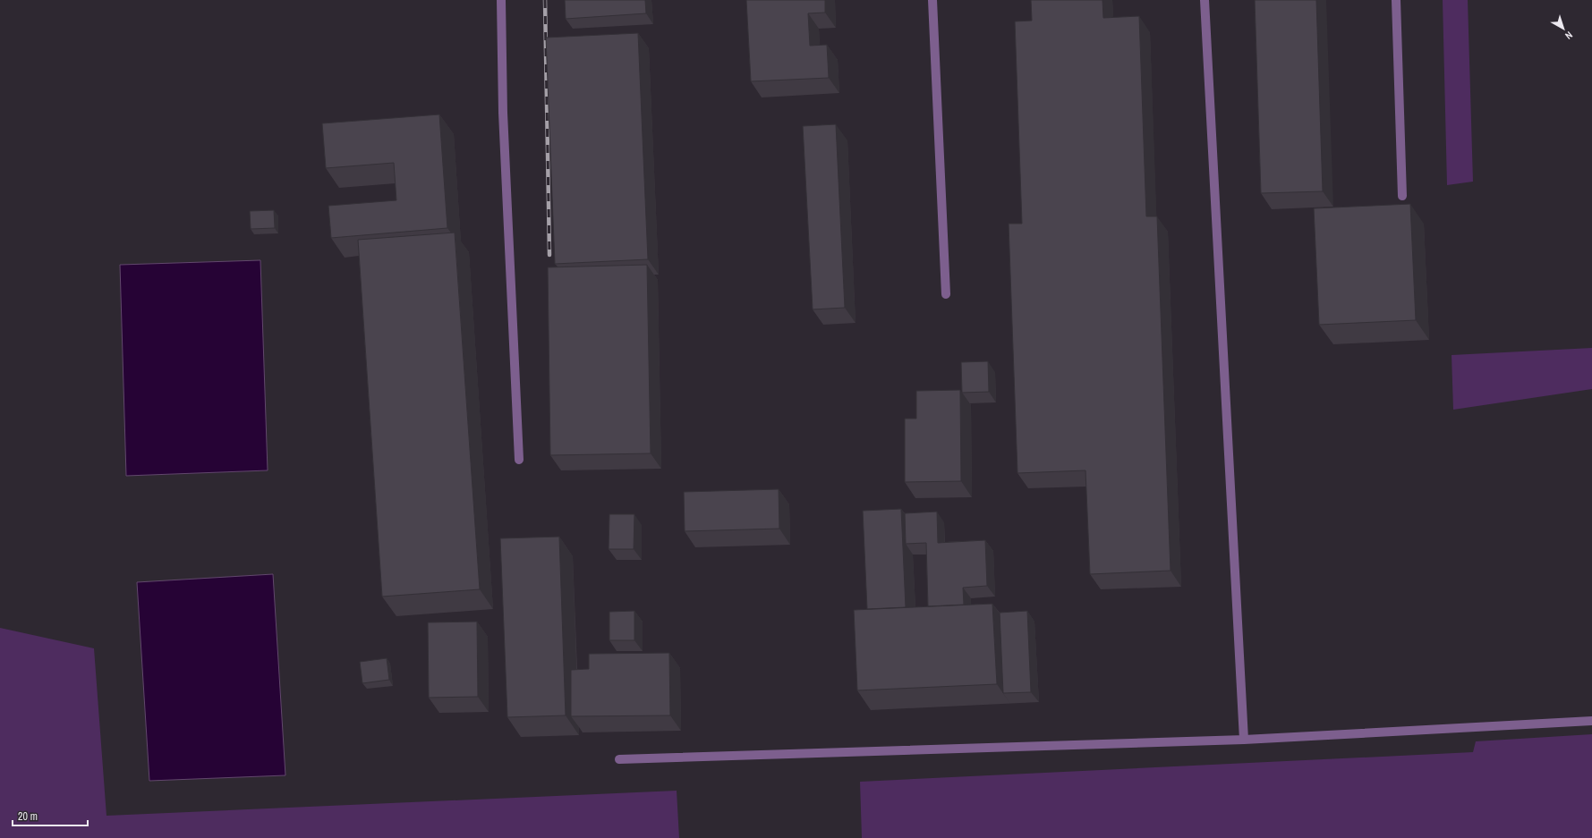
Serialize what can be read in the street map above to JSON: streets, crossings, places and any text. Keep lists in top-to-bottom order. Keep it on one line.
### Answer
{"scale_bar":"20 m","north":"bottom right"}
